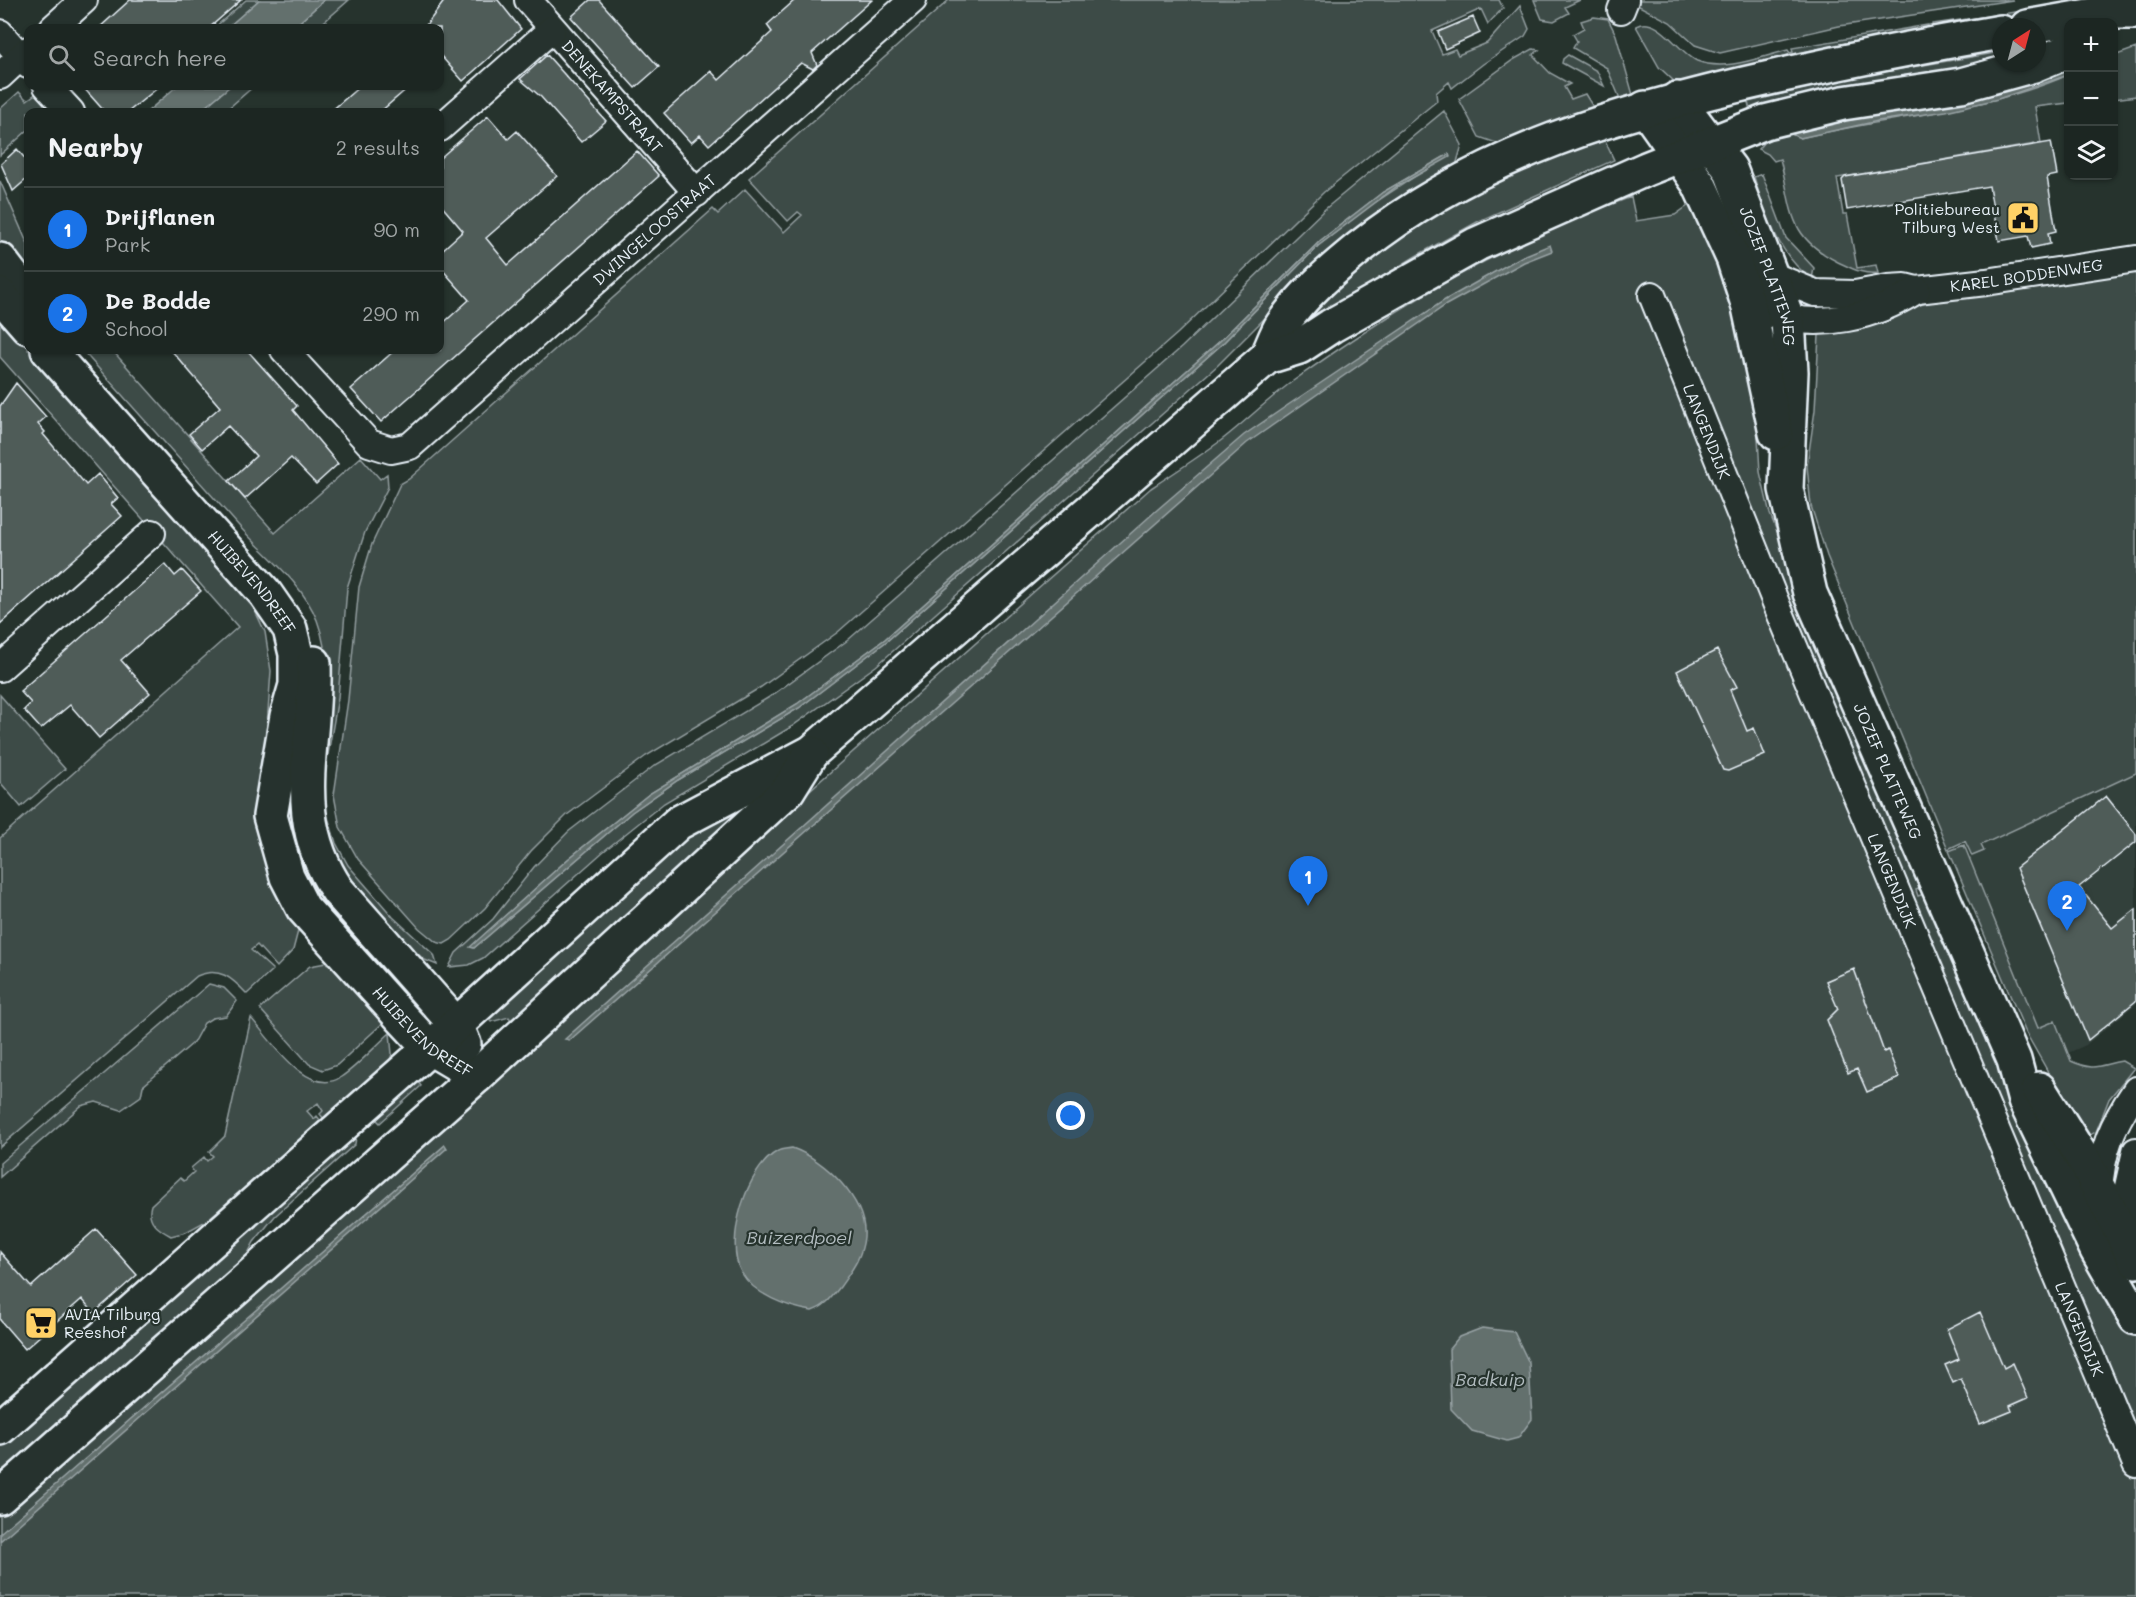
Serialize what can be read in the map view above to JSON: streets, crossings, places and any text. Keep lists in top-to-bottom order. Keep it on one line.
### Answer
{"streets":{"main road":["JOZEF PLATTEWEG","HUIBEVENDREEF"],"street":["DENEKAMPSTRAAT","DWINGELOOSTRAAT","KAREL BODDENWEG","LANGENDIJK"]},"crossings":[["DENEKAMPSTRAAT","DWINGELOOSTRAAT"],["KAREL BODDENWEG","JOZEF PLATTEWEG"]],"water":["Buizerdpoel","Badkuip"],"places":{"public building":["Politiebureau Tilburg West"],"supermarket":["AVIA Tilburg Reeshof"]},"north":"top right","page":{"map_buttons":["+","−"],"search":"Search here","heading":["Nearby","2 results"],"list":[{"mark":"1","name":"Drijflanen","note":"Park","value":"90 m"},{"mark":"2","name":"De Bodde","note":"School","value":"290 m"}],"pins":["1","2"]}}
